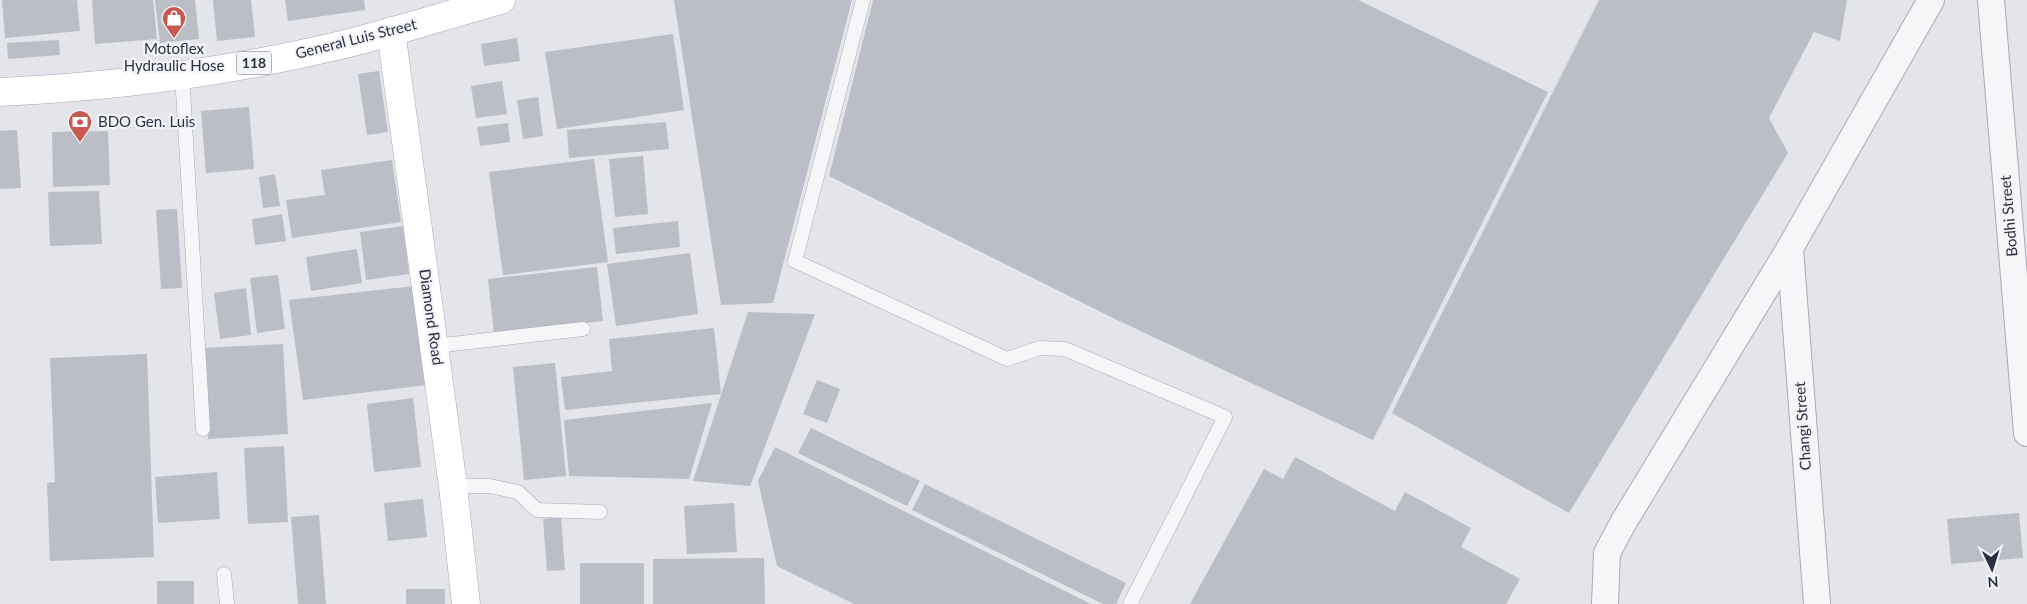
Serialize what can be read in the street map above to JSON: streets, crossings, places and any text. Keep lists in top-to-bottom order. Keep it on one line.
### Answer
{"streets":{"main road":["General Luis Street","118","Diamond Road"],"street":["Bodhi Street","Changi Street"]},"crossings":[["General Luis Street","Diamond Road"]],"places":{"shop":["Motoflex Hydraulic Hose"],"bank":["BDO Gen. Luis"]},"north":"bottom"}
